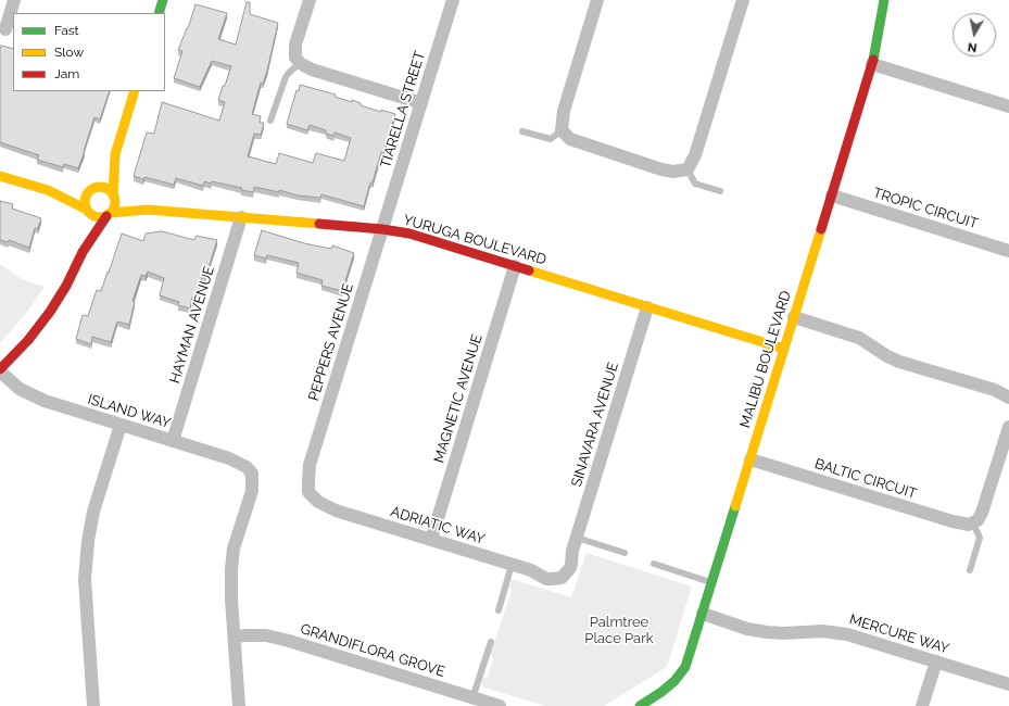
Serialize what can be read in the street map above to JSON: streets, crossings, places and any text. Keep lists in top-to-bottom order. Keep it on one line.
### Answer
{"streets":{"street":["TIARELLA STREET","TROPIC CIRCUIT","YURUGA BOULEVARD","HAYMAN AVENUE","PEPPERS AVENUE","MALIBU BOULEVARD","MAGNETIC AVENUE","ISLAND WAY","SINAVARA AVENUE","BALTIC CIRCUIT","ADRIATIC WAY","MERCURE WAY","GRANDIFLORA GROVE"]},"crossings":[["TIARELLA STREET","YURUGA BOULEVARD"],["TIARELLA STREET","PEPPERS AVENUE"],["TROPIC CIRCUIT","MALIBU BOULEVARD"],["YURUGA BOULEVARD","HAYMAN AVENUE"],["YURUGA BOULEVARD","PEPPERS AVENUE"],["YURUGA BOULEVARD","MALIBU BOULEVARD"],["YURUGA BOULEVARD","MAGNETIC AVENUE"],["YURUGA BOULEVARD","SINAVARA AVENUE"],["HAYMAN AVENUE","ISLAND WAY"],["PEPPERS AVENUE","ADRIATIC WAY"],["MALIBU BOULEVARD","BALTIC CIRCUIT"],["MALIBU BOULEVARD","MERCURE WAY"],["MAGNETIC AVENUE","ADRIATIC WAY"],["ISLAND WAY","GRANDIFLORA GROVE"],["SINAVARA AVENUE","ADRIATIC WAY"]],"parks":["Palmtree Place Park"],"legend":["Fast","Slow","Jam"],"north":"bottom"}
